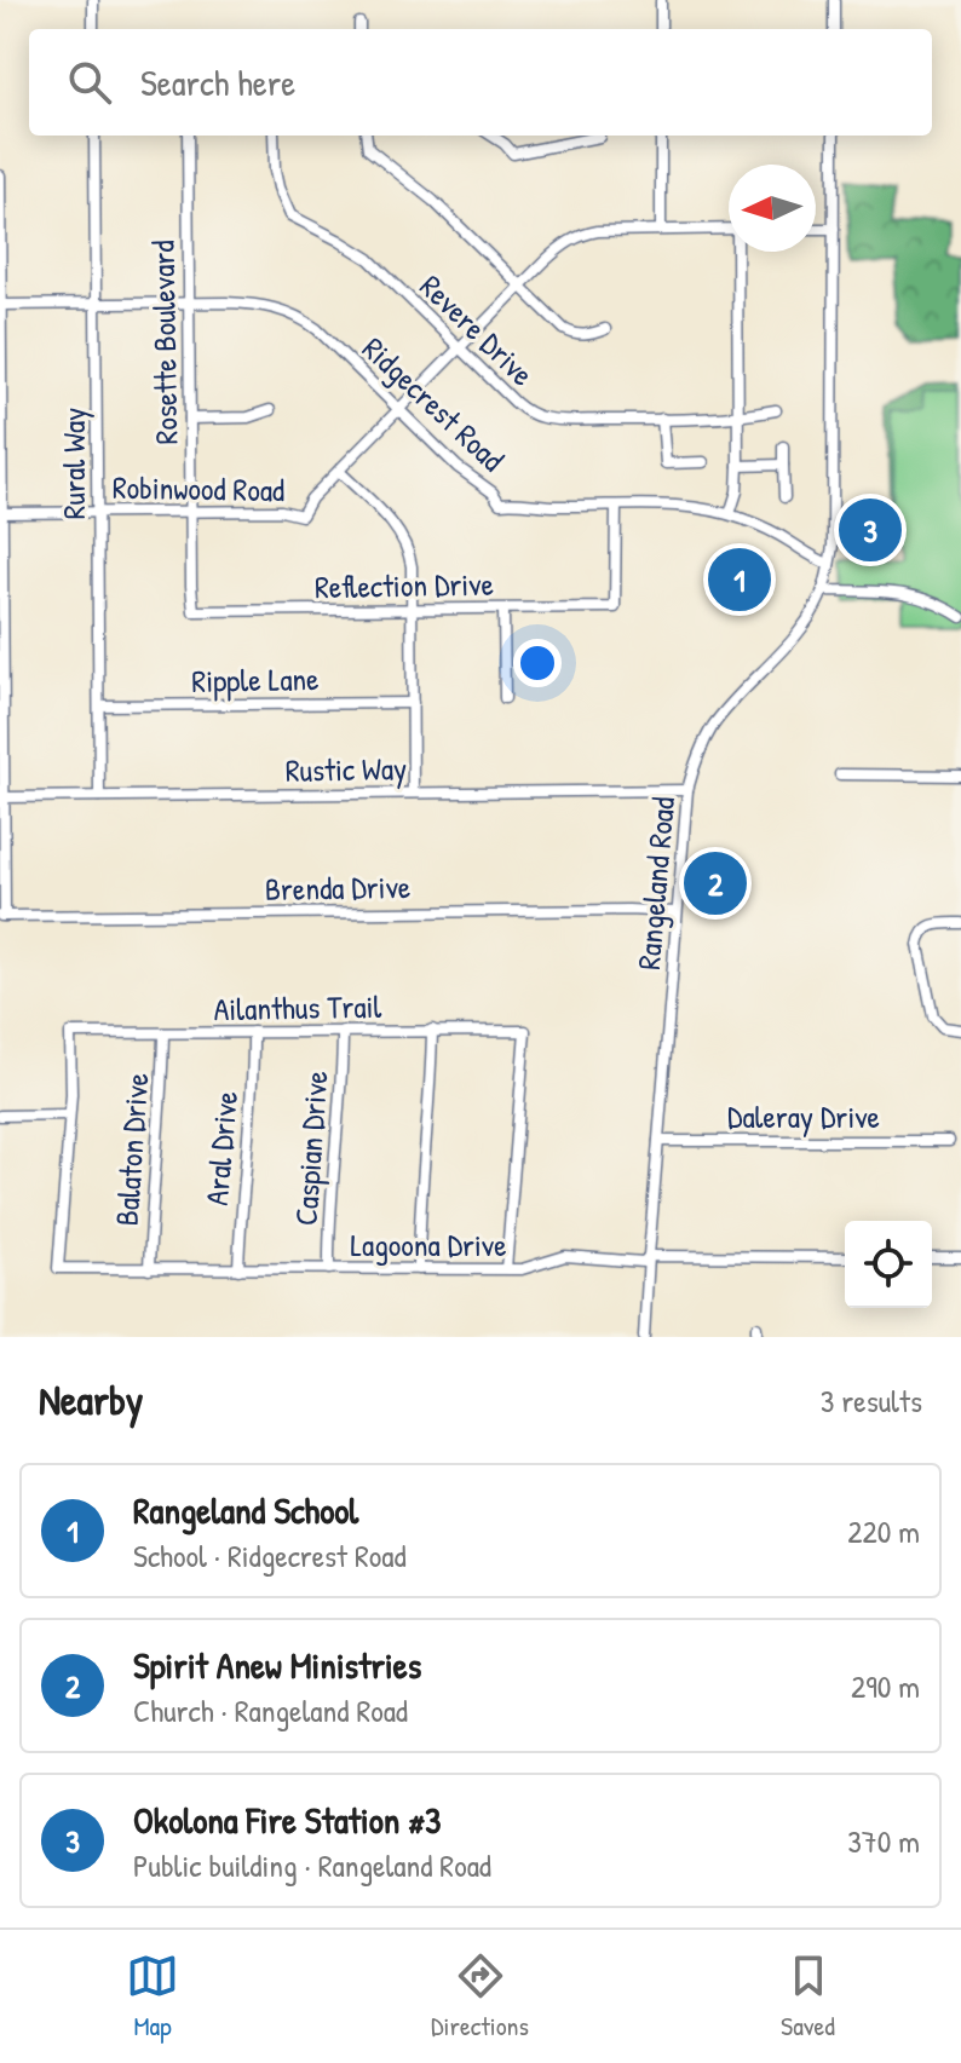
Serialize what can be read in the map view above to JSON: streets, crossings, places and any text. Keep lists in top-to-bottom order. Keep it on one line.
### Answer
{"streets":{"street":["Revere Drive","Rosette Boulevard","Ridgecrest Road","Rural Way","Robinwood Road","Reflection Drive","Ripple Lane","Rustic Way","Rangeland Road","Brenda Drive","Ailanthus Trail","Daleray Drive","Aral Drive","Caspian Drive","Balaton Drive","Lagoona Drive"]},"crossings":[["Revere Drive","Robinwood Road"],["Rosette Boulevard","Ridgecrest Road"],["Rosette Boulevard","Robinwood Road"],["Rosette Boulevard","Reflection Drive"],["Ridgecrest Road","Rural Way"],["Ridgecrest Road","Robinwood Road"],["Ridgecrest Road","Reflection Drive"],["Ridgecrest Road","Rangeland Road"],["Rural Way","Robinwood Road"],["Rural Way","Ripple Lane"],["Rural Way","Rustic Way"],["Rustic Way","Rangeland Road"],["Rangeland Road","Brenda Drive"],["Rangeland Road","Daleray Drive"],["Rangeland Road","Lagoona Drive"],["Ailanthus Trail","Aral Drive"],["Ailanthus Trail","Caspian Drive"],["Ailanthus Trail","Balaton Drive"],["Ailanthus Trail","Lagoona Drive"],["Aral Drive","Lagoona Drive"],["Caspian Drive","Lagoona Drive"],["Balaton Drive","Lagoona Drive"]],"north":"left","page":{"search":"Search here","pins":["3","1","2"],"heading":["Nearby","3 results"],"list":[{"mark":"1","name":"Rangeland School","note":"School · Ridgecrest Road","value":"220 m"},{"mark":"2","name":"Spirit Anew Ministries","note":"Church · Rangeland Road","value":"290 m"},{"mark":"3","name":"Okolona Fire Station #3","note":"Public building · Rangeland Road","value":"370 m"}],"nav":["Map","Directions","Saved"]}}
